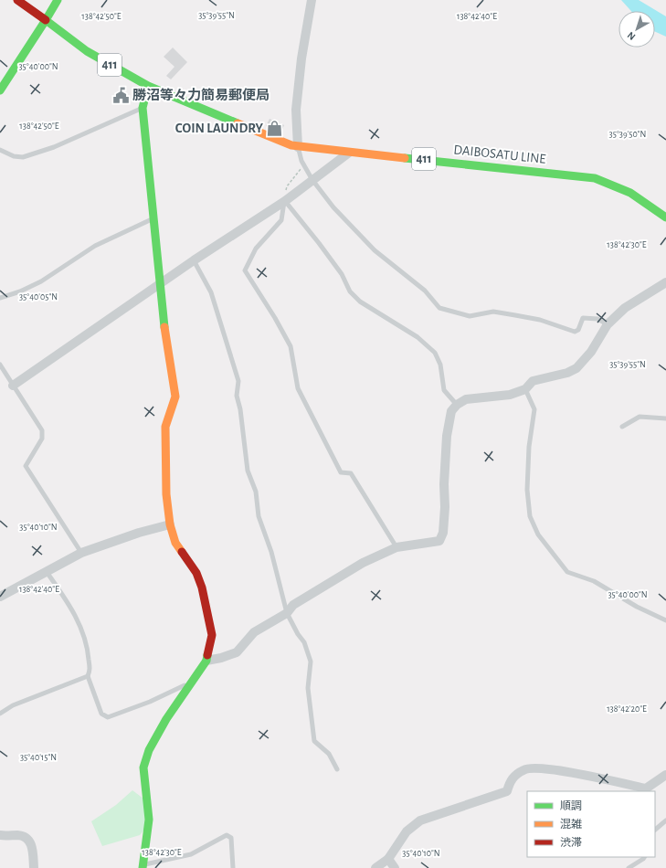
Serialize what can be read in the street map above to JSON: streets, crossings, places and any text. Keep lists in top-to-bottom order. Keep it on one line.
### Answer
{"streets":{"main road":["411","DAIBOSATU LINE"]},"places":{"public building":["勝沼等々力簡易郵便局"],"shop":["COIN LAUNDRY"]},"legend":["順調","混雑","渋滞"],"north":"bottom left","coordinates":["35°39'55\"N","138°42'50\"E","138°42'40\"E","35°40'00\"N","35°39'50\"N","138°42'30\"E","35°40'05\"N","35°40'10\"N","138°42'20\"E","35°40'15\"N"]}
